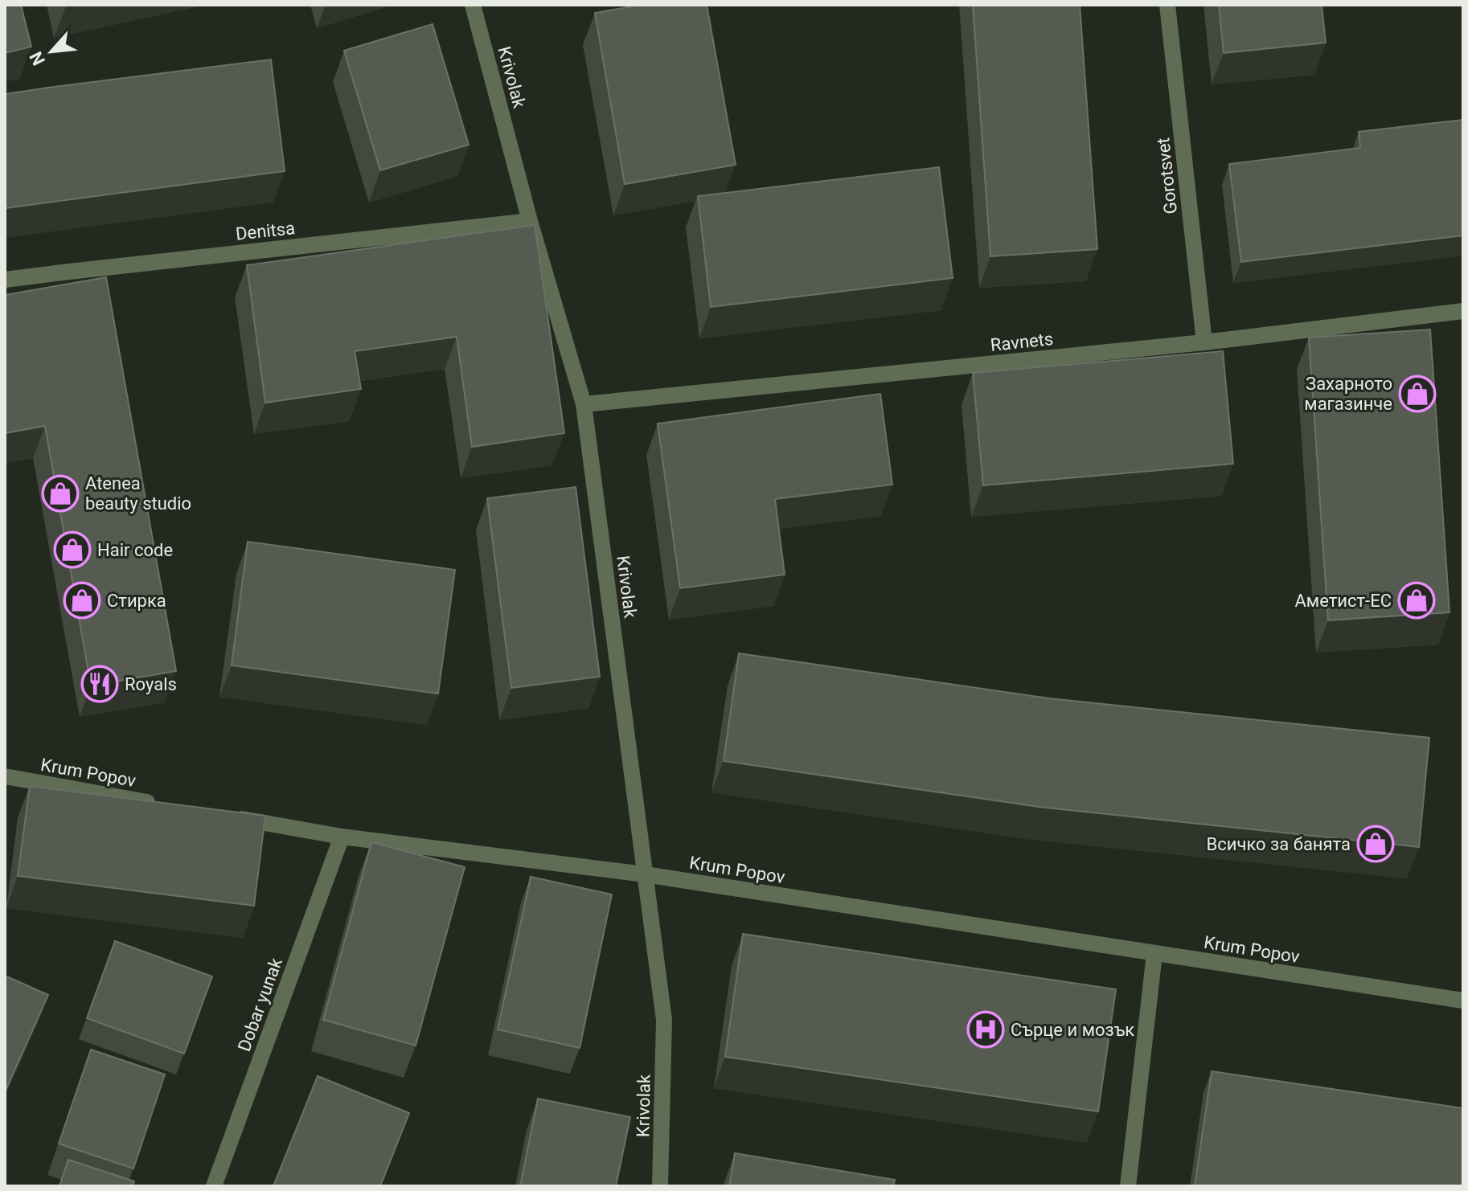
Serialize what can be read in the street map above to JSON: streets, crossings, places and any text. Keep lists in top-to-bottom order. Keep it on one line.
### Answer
{"streets":{"street":["Krivolak","Gorotsvet","Denitsa","Ravnets","Krum Popov","Dobar yunak"]},"crossings":[["Krivolak","Denitsa"],["Krivolak","Ravnets"],["Krivolak","Krum Popov"],["Gorotsvet","Ravnets"],["Krum Popov","Dobar yunak"]],"places":{"shop":["Захарното магазинче","Atenea beauty studio","Hair code","Стирка","Аметист-ЕС","Всичко за банята"],"restaurant":["Royals"],"hospital":["Сърце и мозък"]},"north":"bottom left"}
